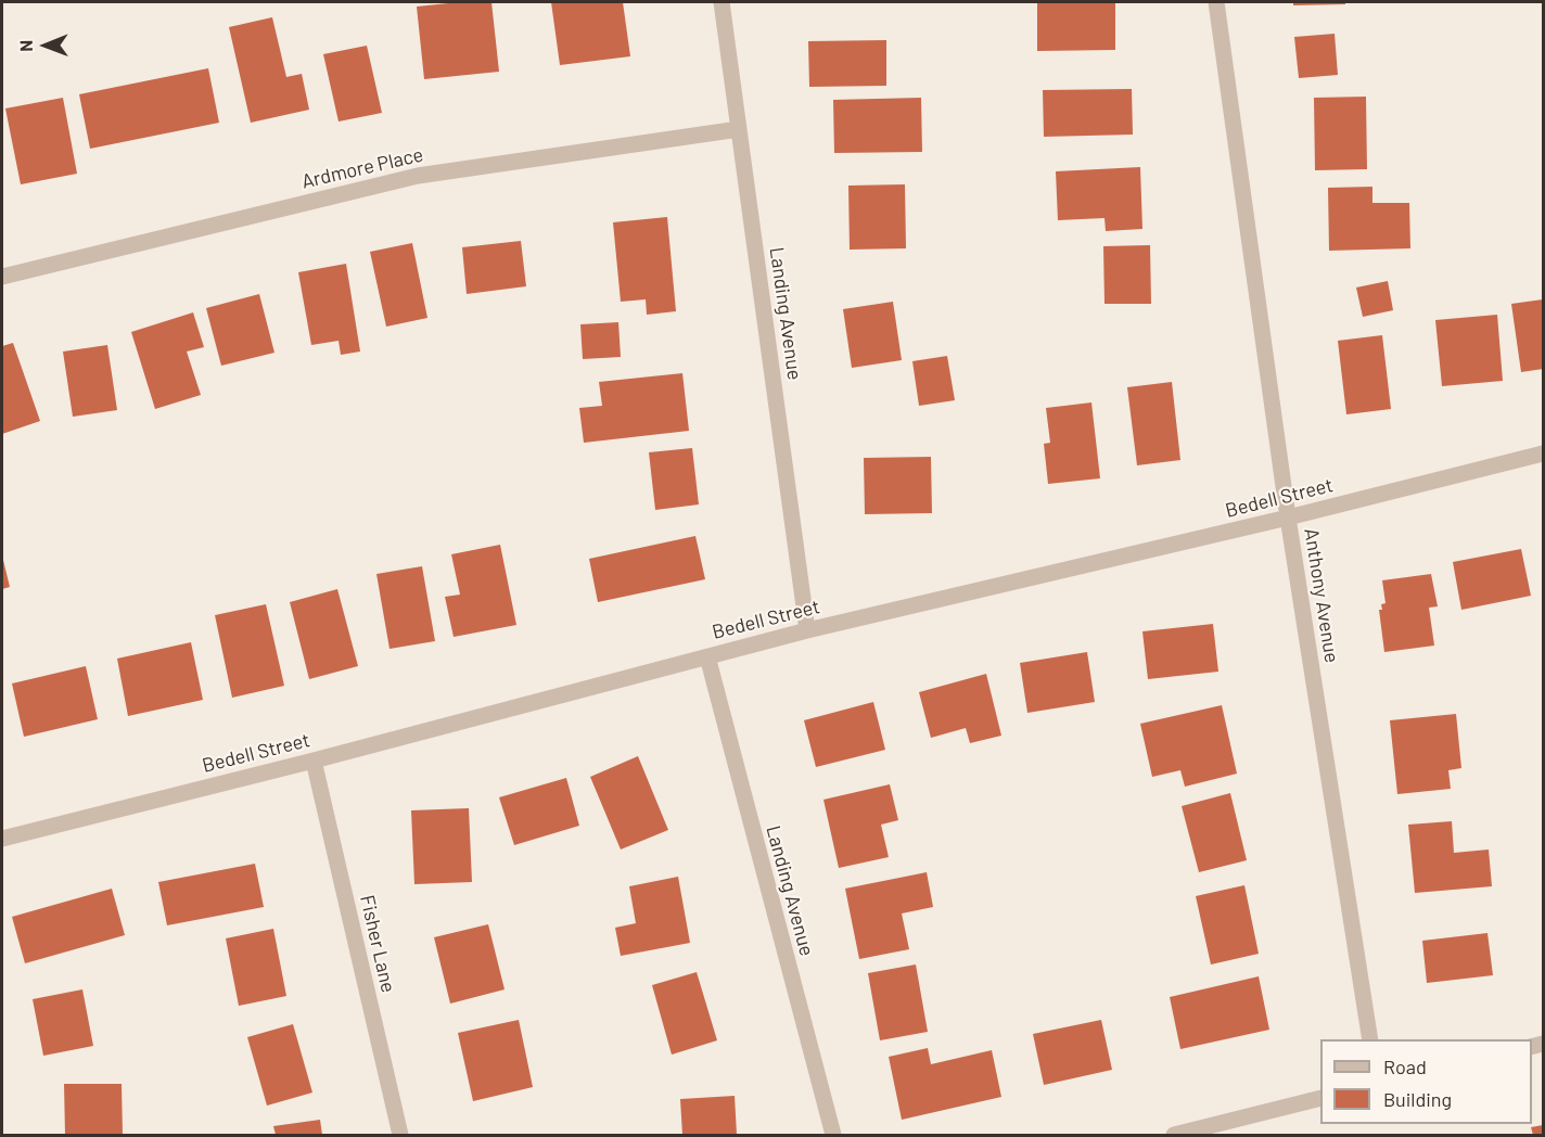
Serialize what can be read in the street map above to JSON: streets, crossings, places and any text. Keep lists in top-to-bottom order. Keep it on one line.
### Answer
{"streets":{"street":["Ardmore Place","Landing Avenue","Bedell Street","Anthony Avenue","Fisher Lane"]},"crossings":[["Ardmore Place","Landing Avenue"],["Landing Avenue","Bedell Street"],["Bedell Street","Anthony Avenue"],["Bedell Street","Fisher Lane"]],"legend":["Road","Building"],"north":"left"}
